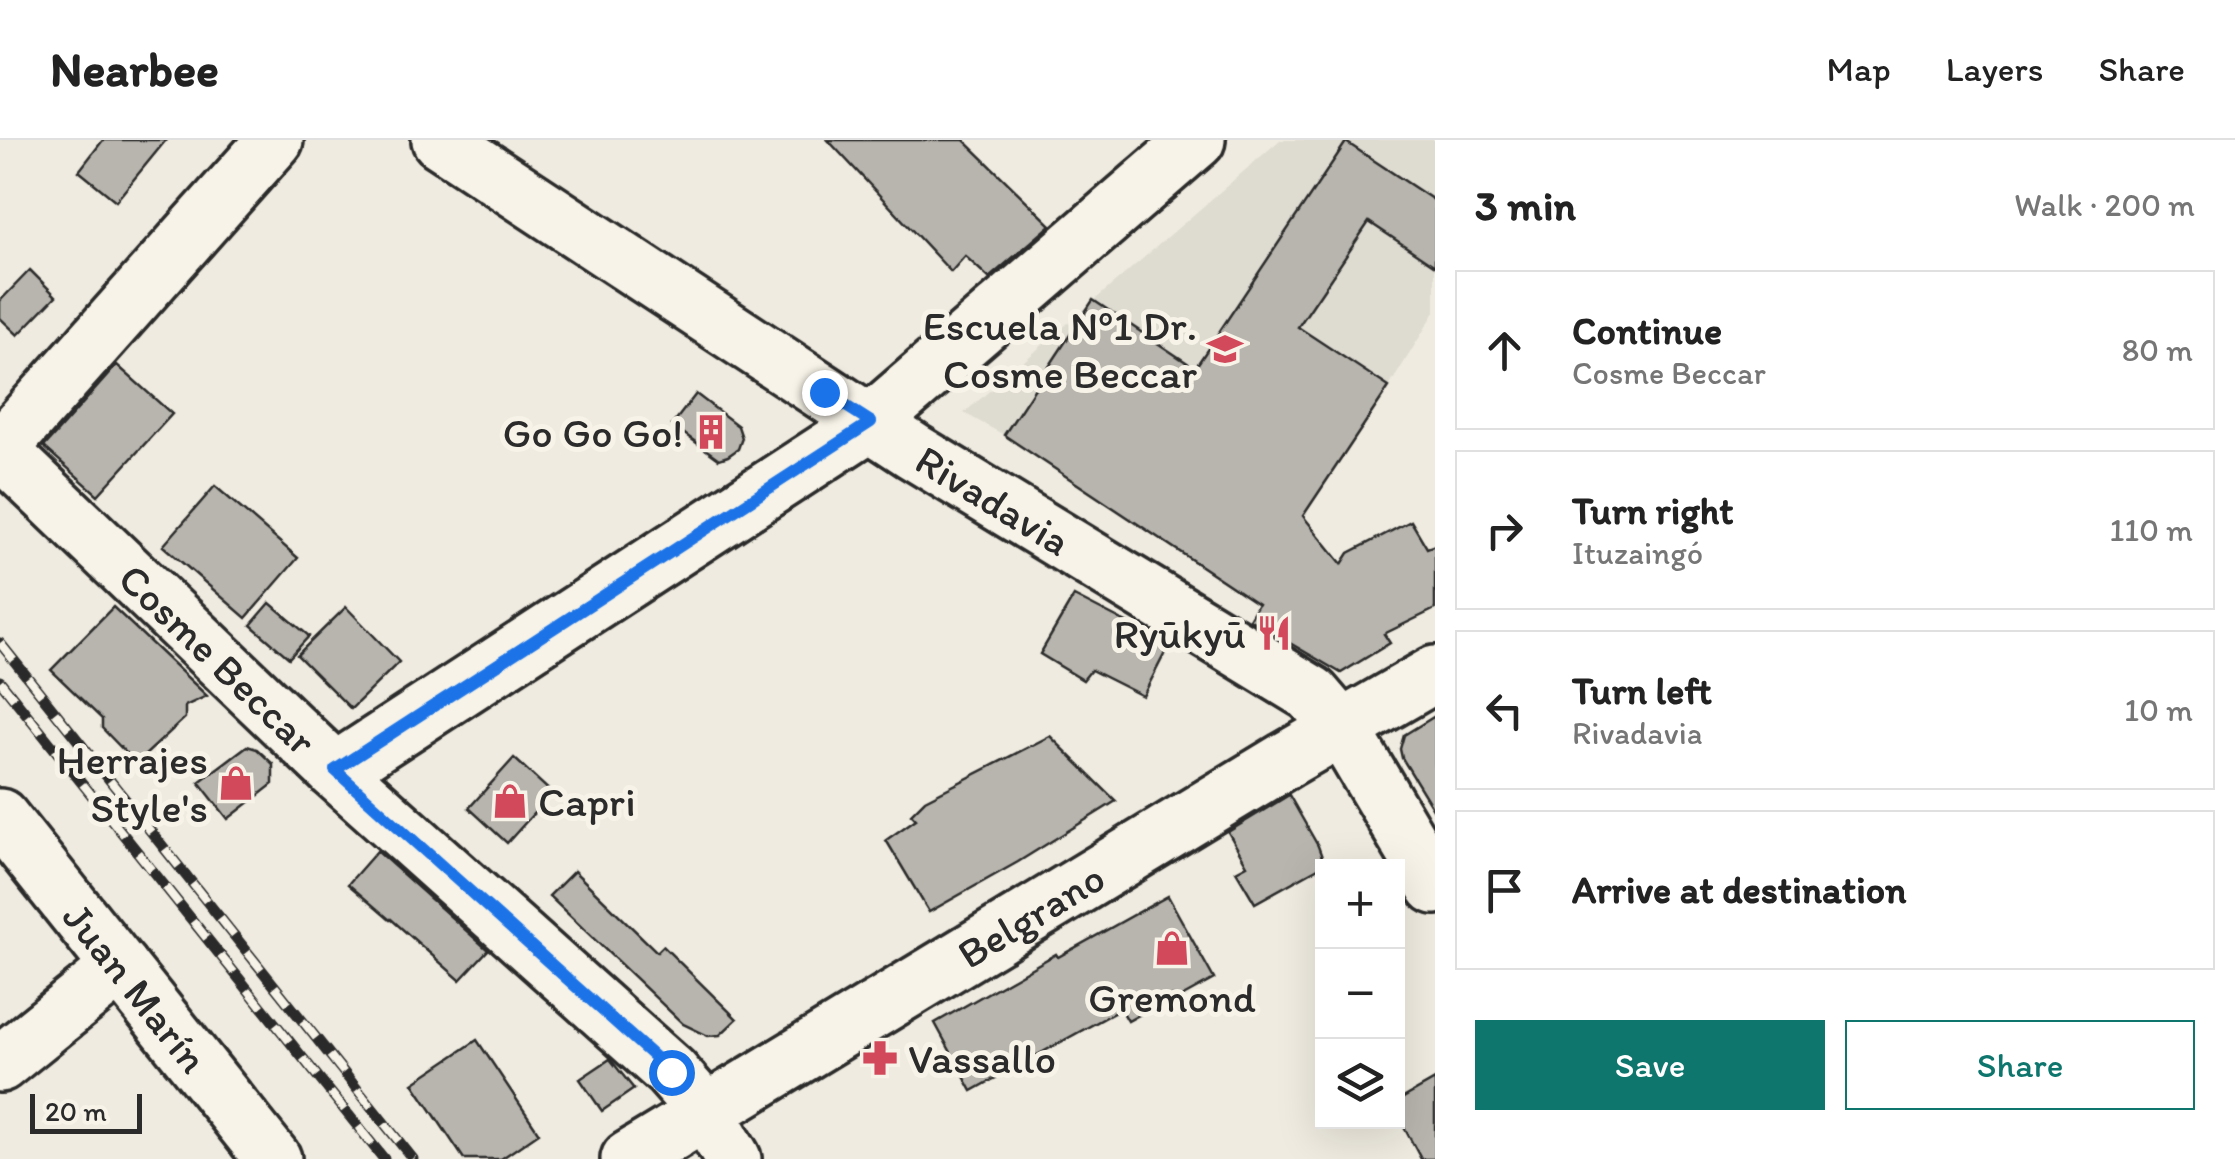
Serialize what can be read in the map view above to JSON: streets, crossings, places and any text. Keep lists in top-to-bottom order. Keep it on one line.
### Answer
{"streets":{"street":["Rivadavia","Cosme Beccar","Belgrano","Juan Marín"]},"crossings":[["Rivadavia","Belgrano"],["Cosme Beccar","Belgrano"]],"places":{"school or university":["Escuela Nº1 Dr. Cosme Beccar"],"building":["Go Go Go!"],"restaurant":["Ryūkyū"],"shop":["Herrajes Style's","Capri","Gremond"],"pharmacy":["Vassallo"]},"scale_bar":"20 m","page":{"header":"Nearbee","nav":["Map","Layers","Share"],"heading":["3 min","Walk · 200 m"],"list":[["Continue","Cosme Beccar","80 m"],["Turn right","Ituzaingó","110 m"],["Turn left","Rivadavia","10 m"],"Arrive at destination"],"map_buttons":["+","−"],"buttons":["Save","Share"],"scale":"20 m"}}
